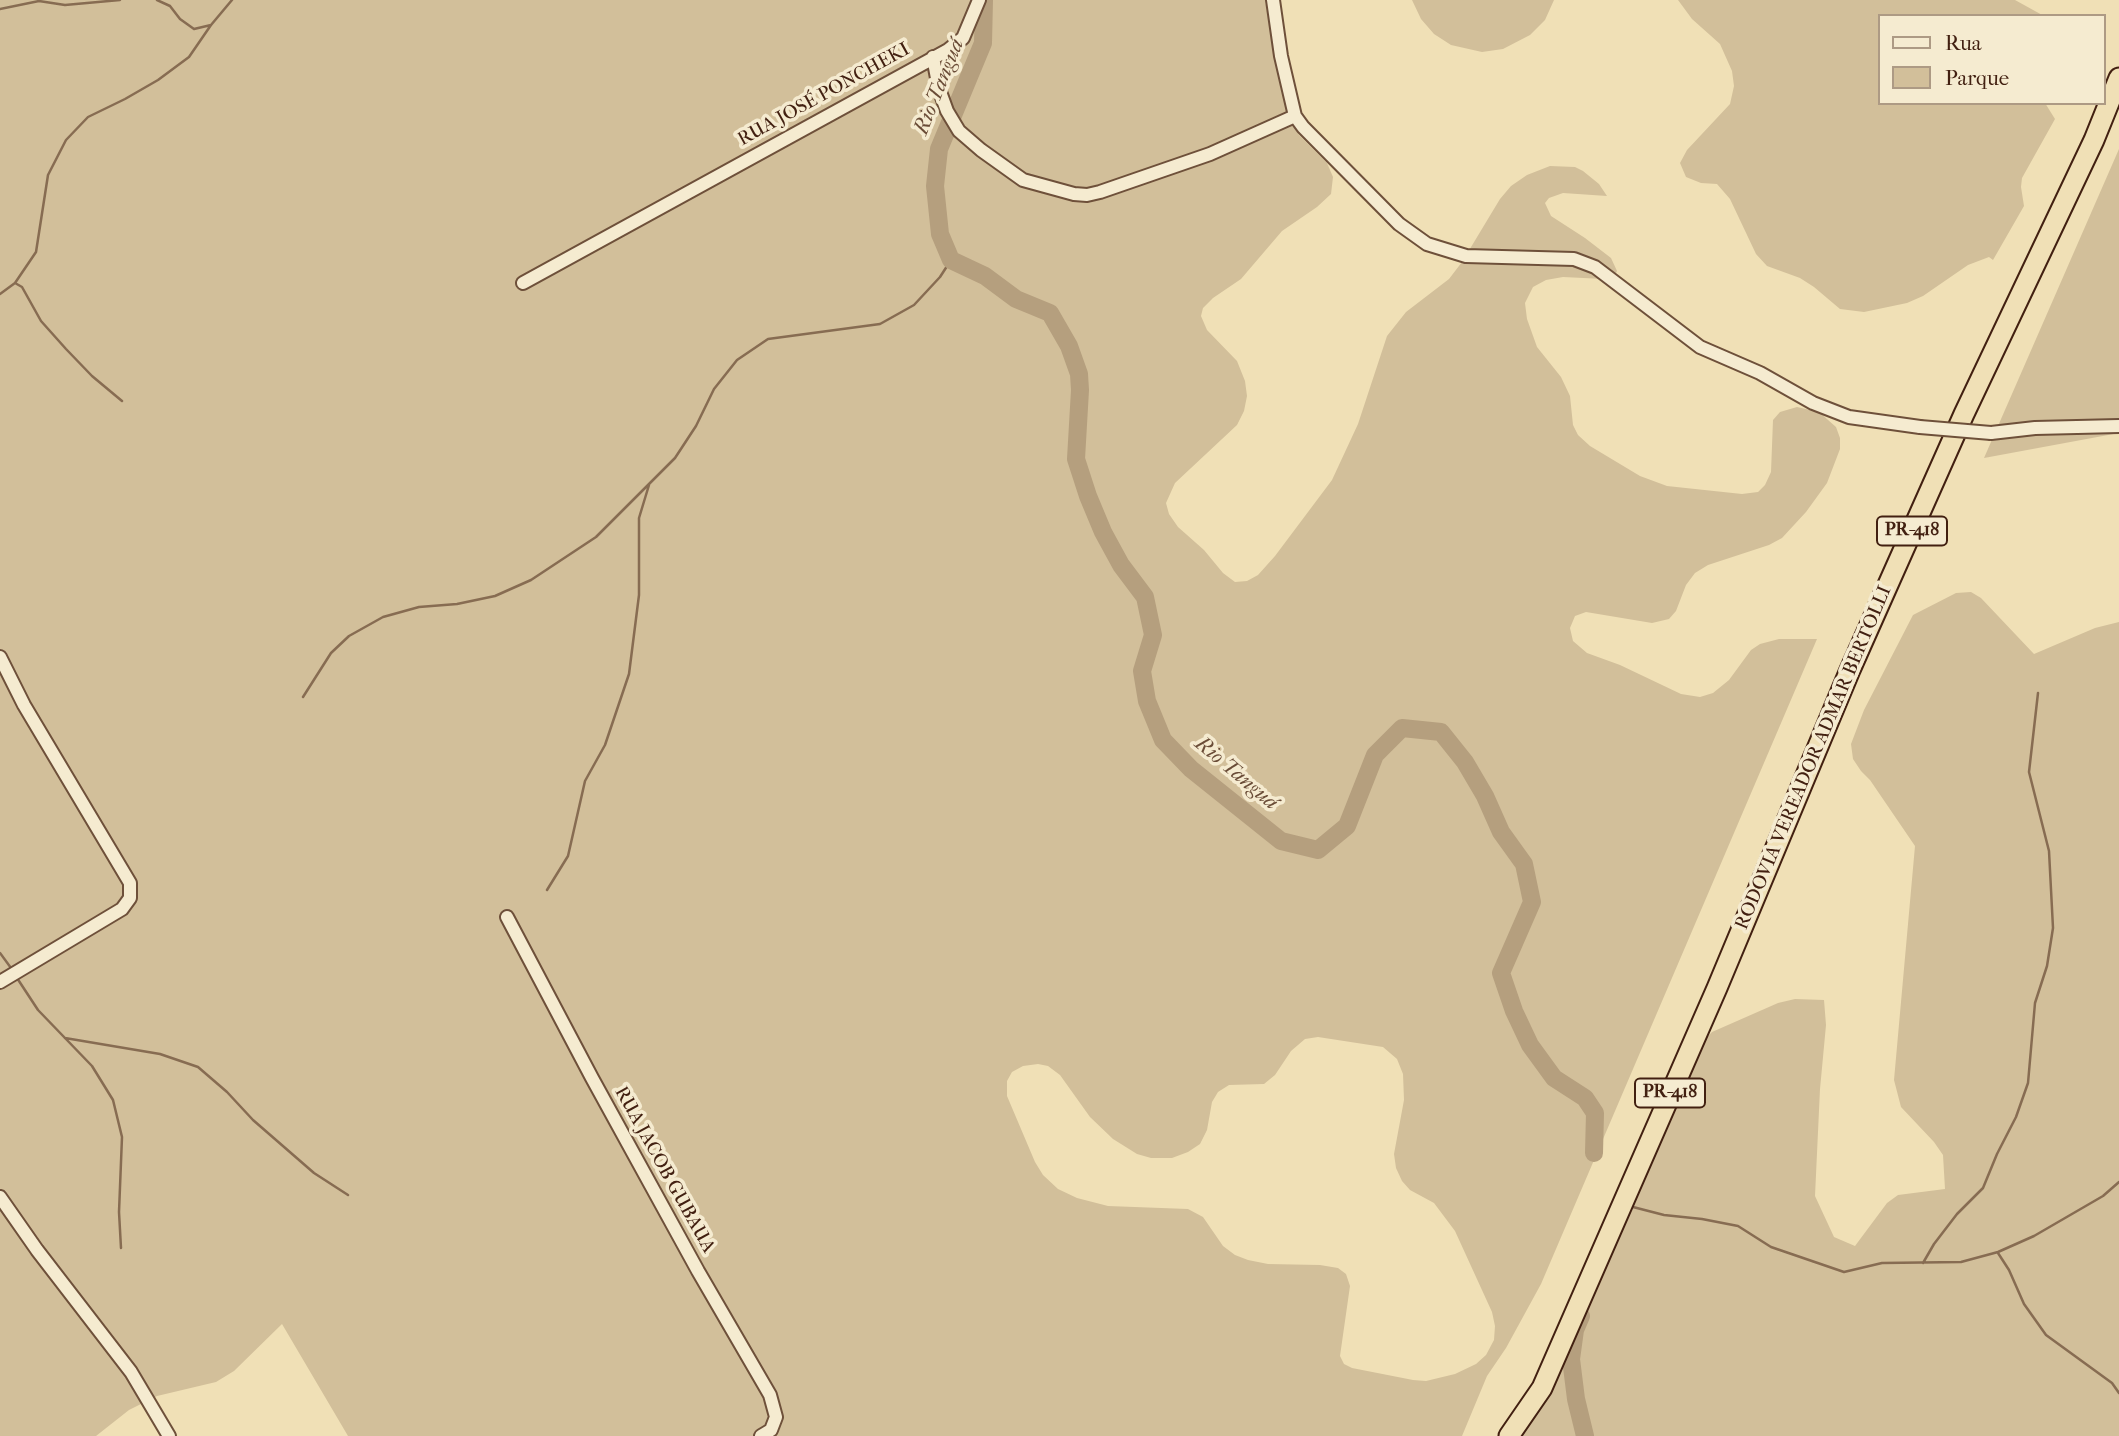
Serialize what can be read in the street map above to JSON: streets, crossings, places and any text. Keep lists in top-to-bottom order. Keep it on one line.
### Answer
{"streets":{"highway":["PR-418","RODOVIA VEREADOR ADMAR BERTOLLI"],"street":["RUA JOSÉ PONCHEKI","RUA JACOB GUBAUA"]},"water":["Rio Tanguá"],"legend":["Rua","Parque"]}
